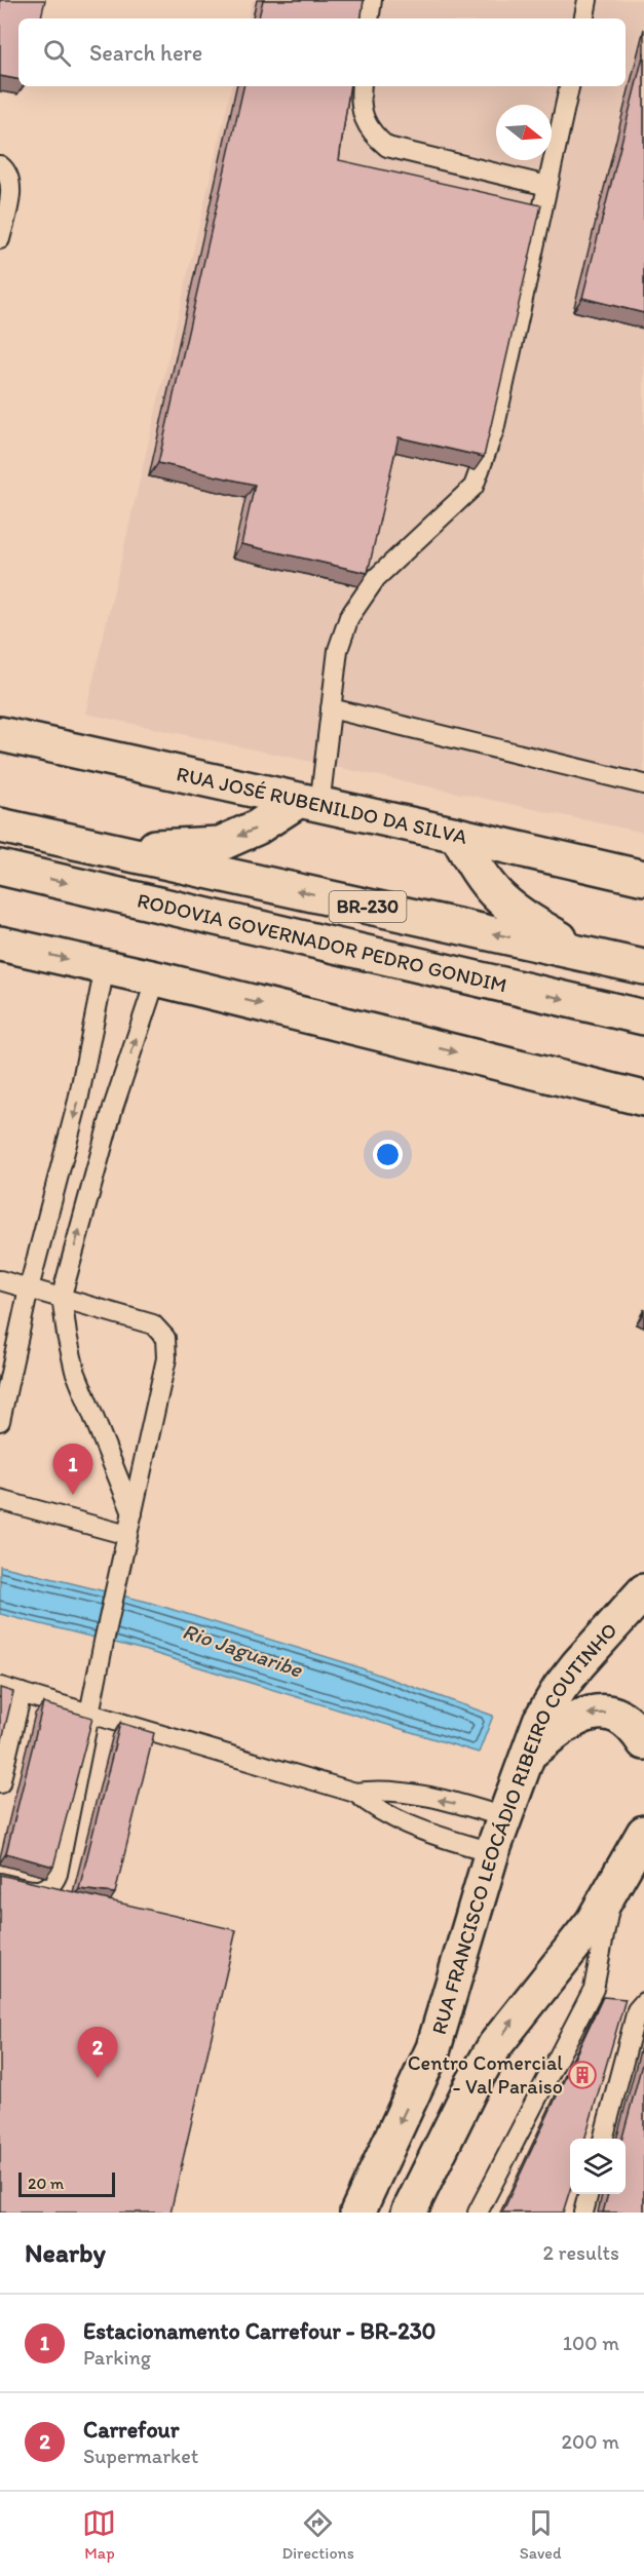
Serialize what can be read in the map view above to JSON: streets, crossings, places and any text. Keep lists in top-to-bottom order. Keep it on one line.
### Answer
{"streets":{"main road":["RUA JOSÉ RUBENILDO DA SILVA","BR-230","RODOVIA GOVERNADOR PEDRO GONDIM","RUA FRANCISCO LEOCÁDIO RIBEIRO COUTINHO"]},"water":["Rio Jaguaribe"],"places":{"building":["Centro Comercial - Val Paraiso"]},"scale_bar":"20 m","north":"right","page":{"search":"Search here","pins":["1","2"],"scale":"20 m","heading":["Nearby","2 results"],"list":[{"mark":"1","name":"Estacionamento Carrefour - BR-230","note":"Parking","value":"100 m"},{"mark":"2","name":"Carrefour","note":"Supermarket","value":"200 m"}],"nav":["Map","Directions","Saved"]}}
